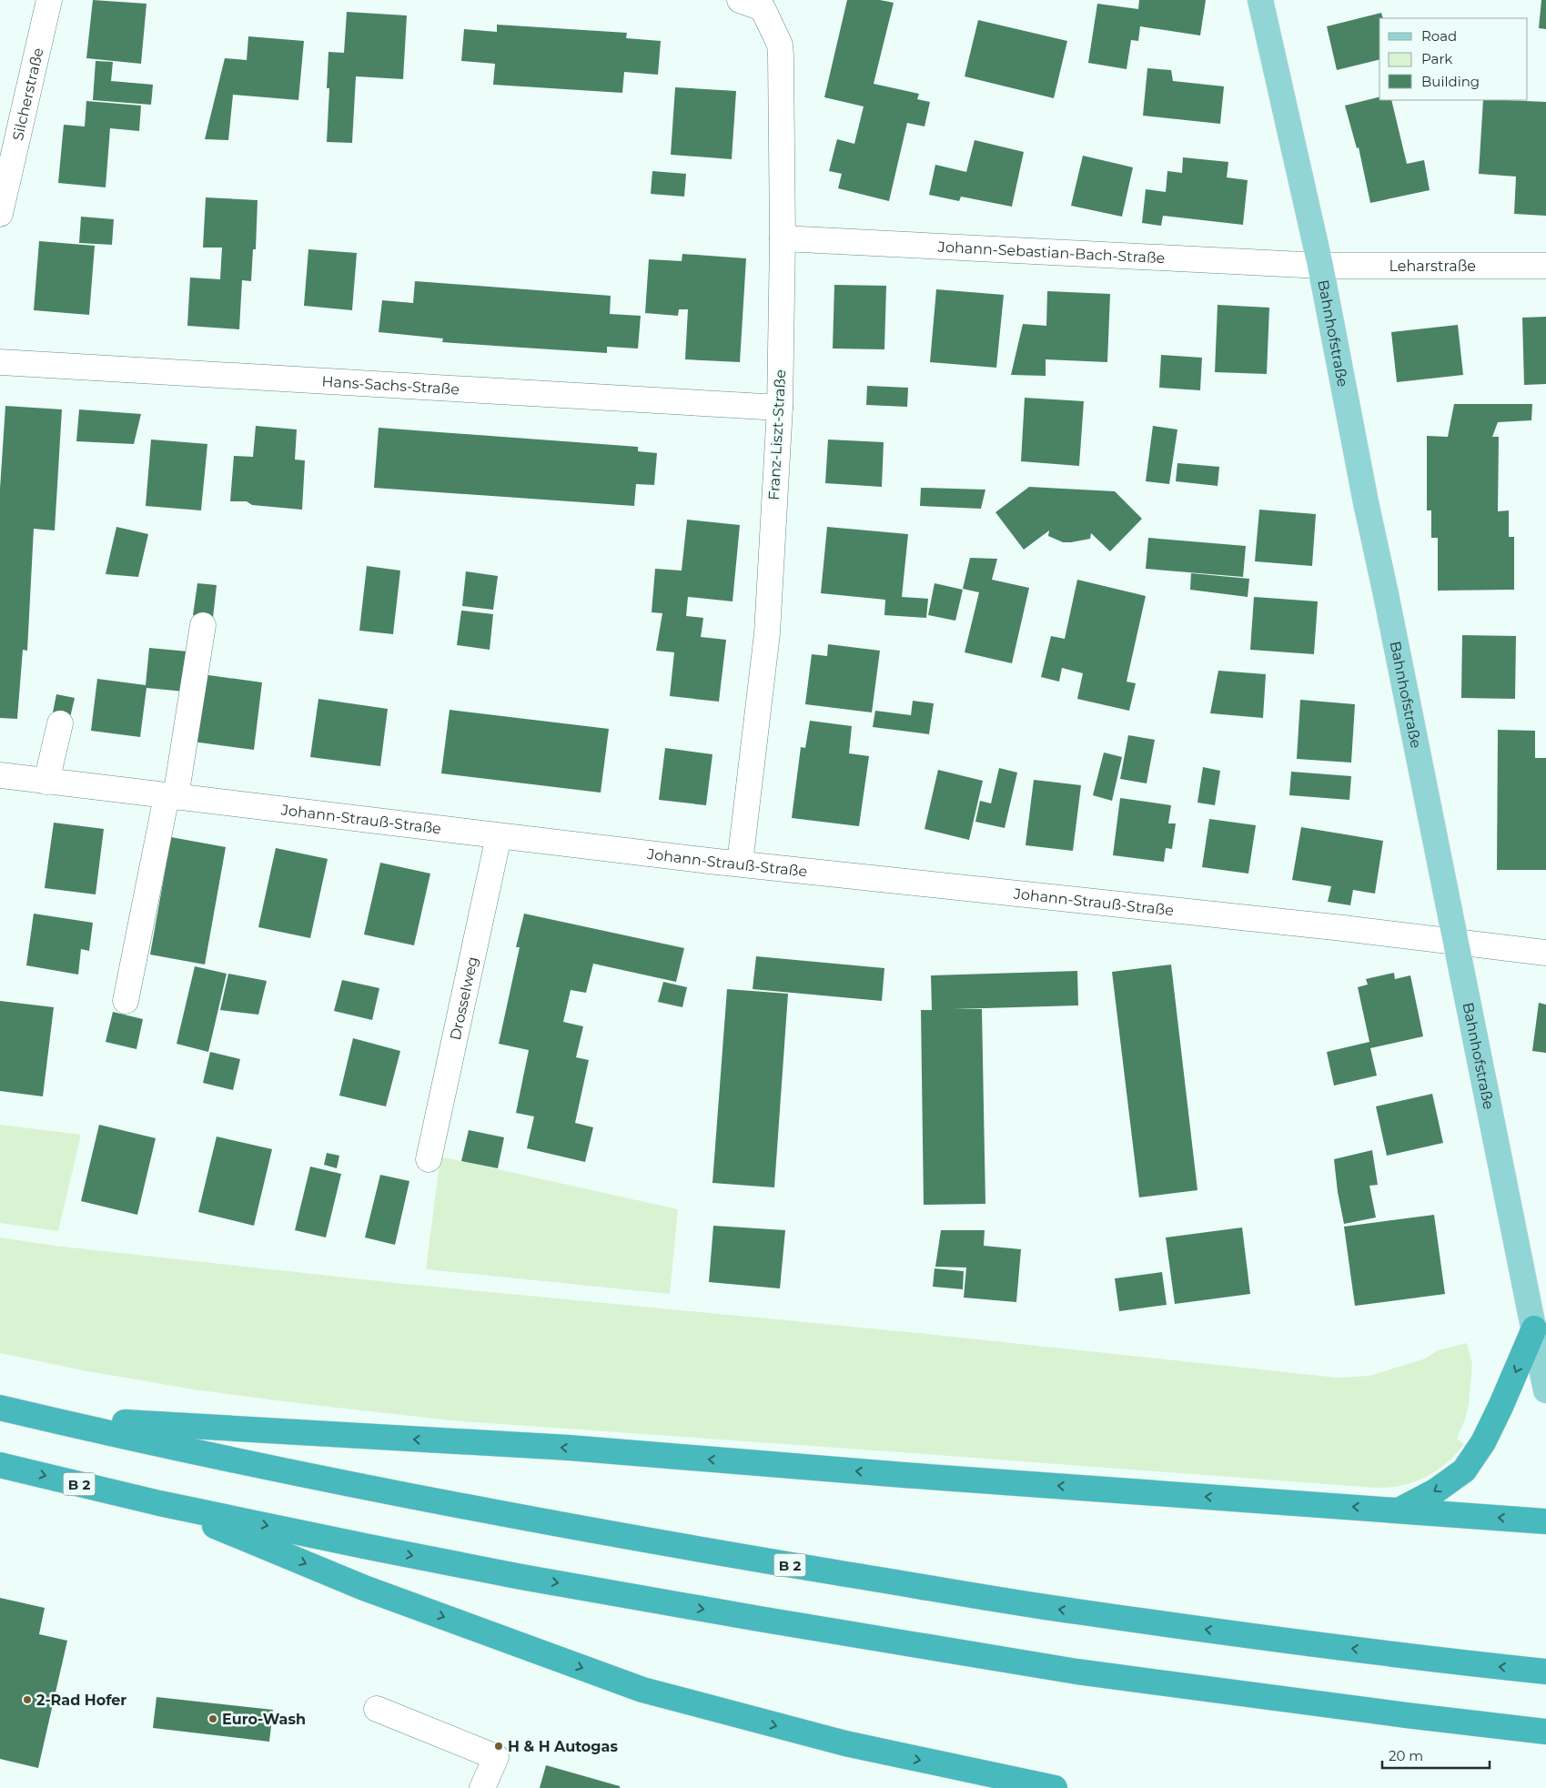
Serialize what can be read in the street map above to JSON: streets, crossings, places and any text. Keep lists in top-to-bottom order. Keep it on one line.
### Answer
{"streets":{"highway":["B 2"],"main road":["Bahnhofstraße"],"street":["Silcherstraße","Johann-Sebastian-Bach-Straße","Leharstraße","Hans-Sachs-Straße","Franz-Liszt-Straße","Johann-Strauß-Straße","Drosselweg"]},"crossings":[["Johann-Sebastian-Bach-Straße","Leharstraße"],["Johann-Sebastian-Bach-Straße","Bahnhofstraße"],["Johann-Sebastian-Bach-Straße","Franz-Liszt-Straße"],["Leharstraße","Bahnhofstraße"],["Bahnhofstraße","Johann-Strauß-Straße"],["Hans-Sachs-Straße","Franz-Liszt-Straße"],["Franz-Liszt-Straße","Johann-Strauß-Straße"],["Johann-Strauß-Straße","Drosselweg"]],"places":["2-Rad Hofer","Euro-Wash","H & H Autogas"],"legend":["Road","Park","Building"],"scale_bar":"20 m"}
